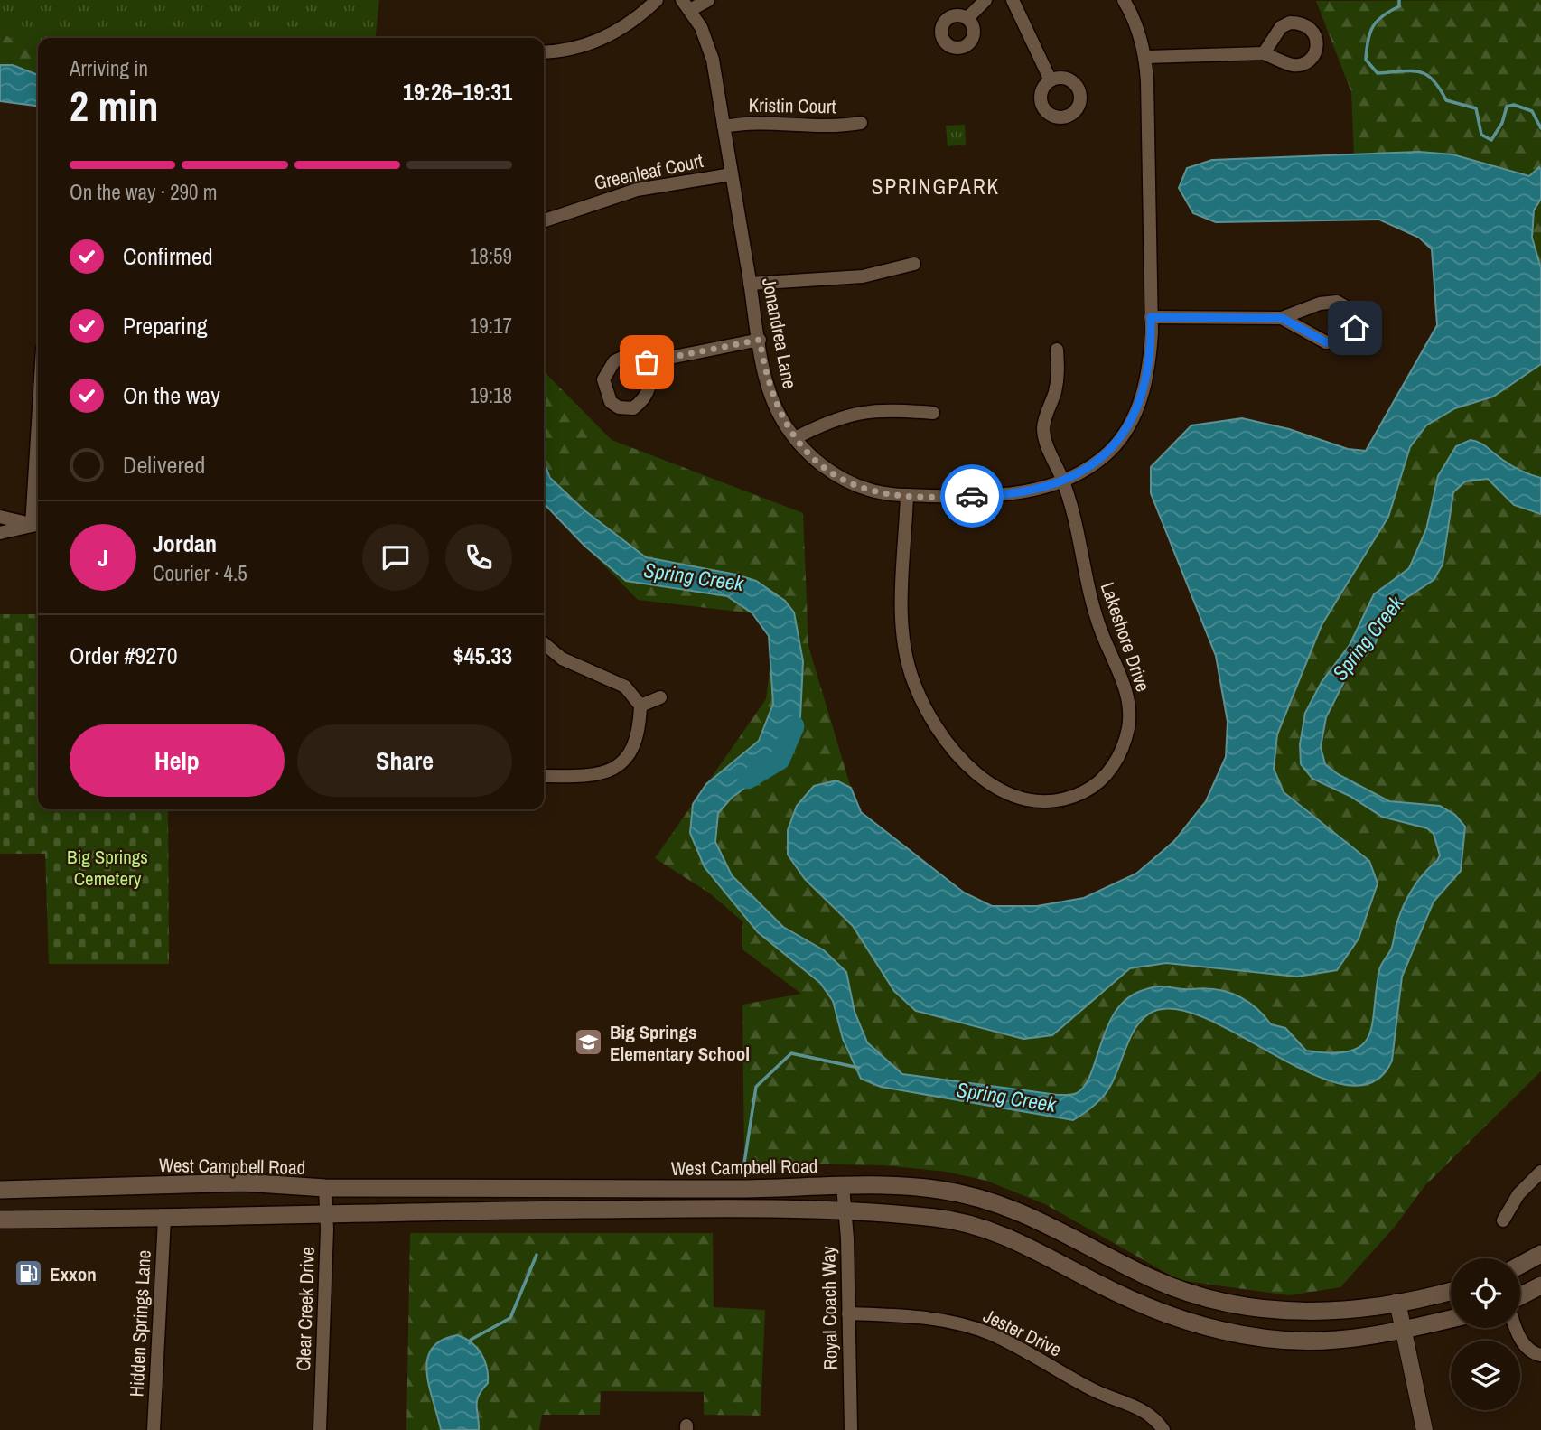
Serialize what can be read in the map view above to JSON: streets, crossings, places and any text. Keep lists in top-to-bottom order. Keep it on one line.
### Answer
{"streets":{"main road":["West Campbell Road"],"street":["Kristin Court","Greenleaf Court","Jonandrea Lane","Lakeshore Drive","Royal Coach Way","Clear Creek Drive","Hidden Springs Lane","Jester Drive"]},"crossings":[["Kristin Court","Jonandrea Lane"],["Greenleaf Court","Jonandrea Lane"],["Jonandrea Lane","Lakeshore Drive"],["West Campbell Road","Royal Coach Way"],["West Campbell Road","Clear Creek Drive"],["Royal Coach Way","Jester Drive"]],"districts":["SPRINGPARK"],"water":["Spring Creek"],"parks":["Big Springs Cemetery"],"places":{"school or university":["Big Springs Elementary School"],"fuel station":["Exxon"]},"page":{"heading":["2 min","Arriving in","19:26–19:31"],"panel":["Jordan","Courier · 4.5","Order #9270","$45.33"],"bar":"On the way · 290 m","list":[["Confirmed","18:59"],["Preparing","19:17"],["On the way","19:18"],"Delivered"],"round":"J","buttons":["Help","Share"]}}
